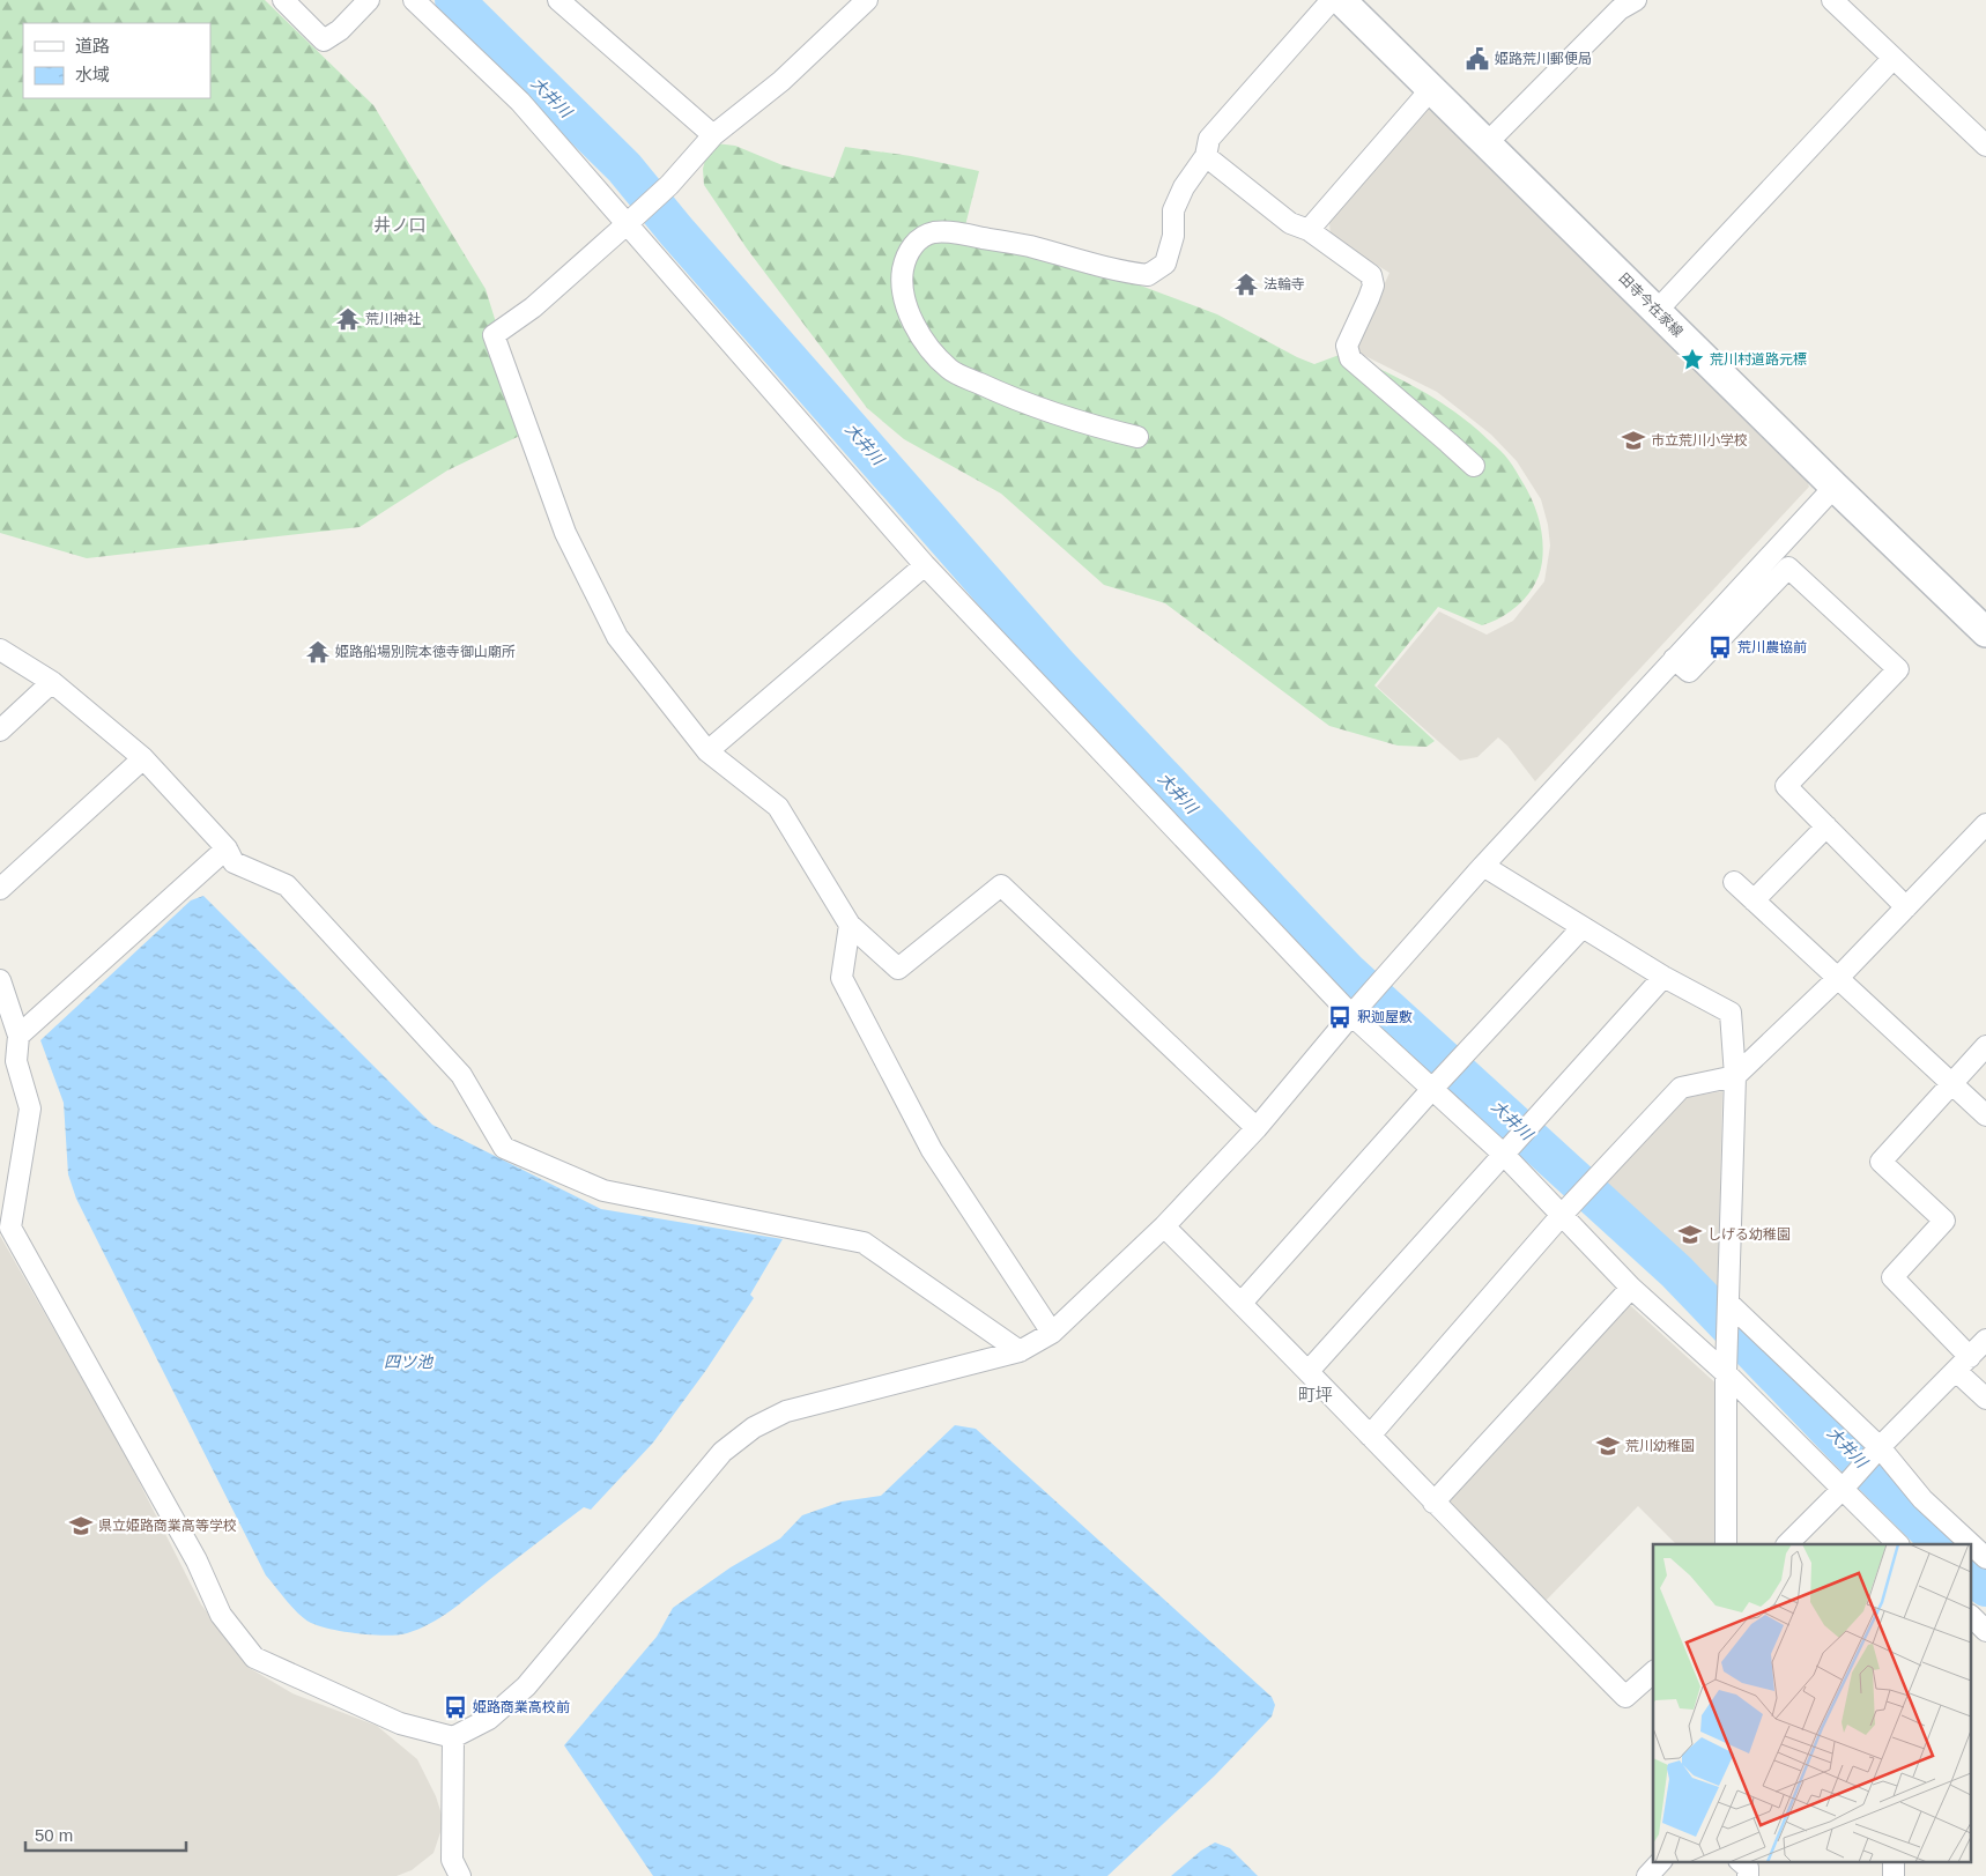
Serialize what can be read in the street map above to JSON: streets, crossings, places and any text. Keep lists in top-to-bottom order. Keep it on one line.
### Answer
{"streets":{"main road":["田寺今在家線"]},"districts":["井ノ口","町坪"],"water":["大井川","四ツ池"],"places":{"public building":["姫路荒川郵便局"],"temple":["法輪寺","荒川神社","姫路船場別院本徳寺御山廟所"],"place":["荒川村道路元標"],"school or university":["市立荒川小学校","しげる幼稚園","荒川幼稚園","県立姫路商業高等学校"],"bus stop":["荒川農協前","釈迦屋敷","姫路商業高校前"]},"legend":["道路","水域"],"scale_bar":"50 m"}
